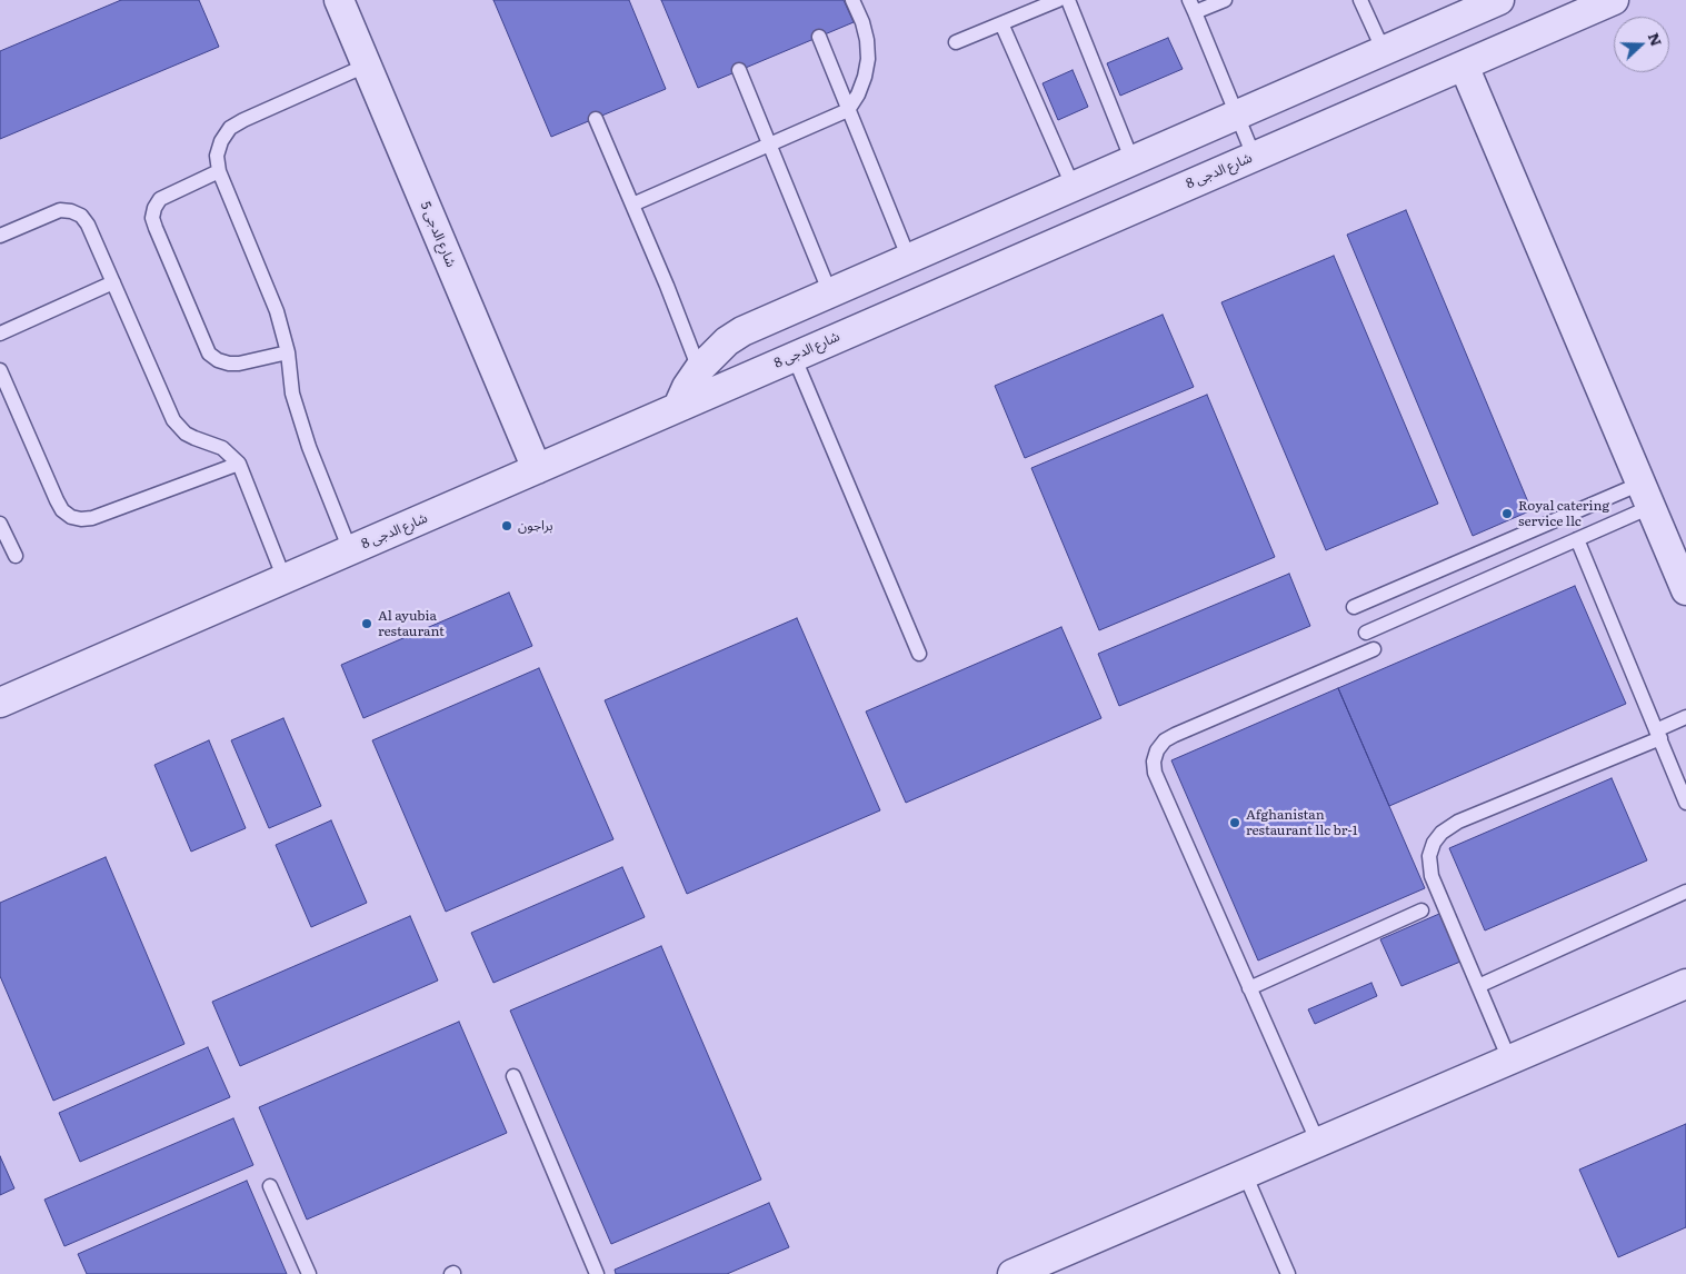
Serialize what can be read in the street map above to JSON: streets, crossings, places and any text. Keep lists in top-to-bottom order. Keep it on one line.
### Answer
{"streets":{"street":["شارع الدجى 8","شارع الدجى 5"]},"crossings":[["شارع الدجى 8","شارع الدجى 5"]],"places":["Royal catering service llc","براجون","Al ayubia restaurant","Afghanistan restaurant llc br-1"],"north":"right"}
